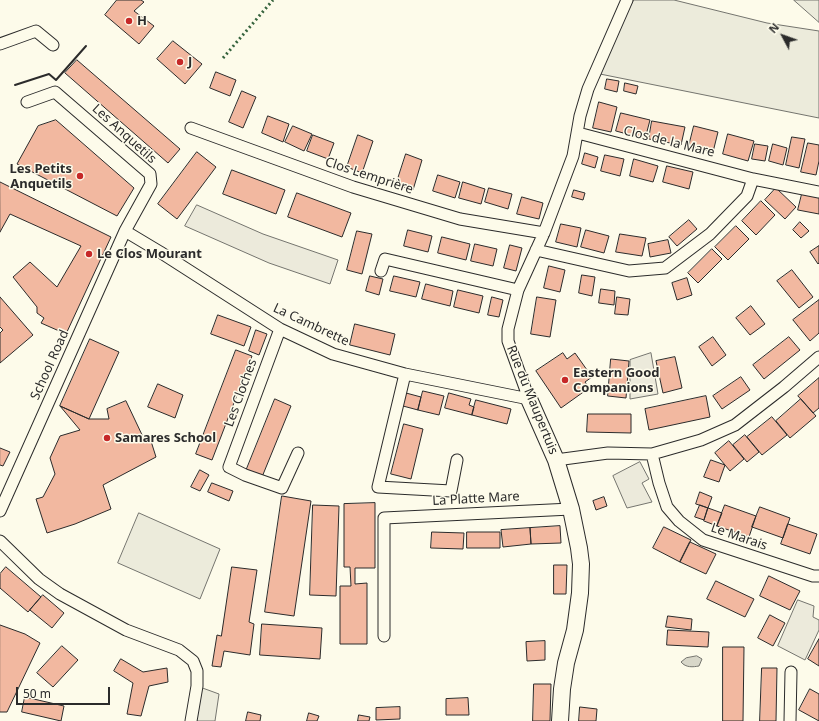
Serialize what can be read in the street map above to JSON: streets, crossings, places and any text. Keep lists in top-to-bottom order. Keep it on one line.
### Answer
{"streets":{"street":["Les Anquetils","Clos de la Mare","Clos Lemprière","La Cambrette","School Road","Les Cloches","Rue du Maupertuis","La Platte Mare","Le Marais"]},"crossings":[["Les Anquetils","La Cambrette"],["Les Anquetils","School Road"],["Clos de la Mare","Rue du Maupertuis"],["Clos Lemprière","Rue du Maupertuis"],["La Cambrette","School Road"],["La Cambrette","Les Cloches"],["La Cambrette","Rue du Maupertuis"],["Rue du Maupertuis","La Platte Mare"]],"places":["H","J","Les Petits Anquetils","Le Clos Mourant","Eastern Good Companions","Samares School"],"scale_bar":"50 m","north":"top left"}
